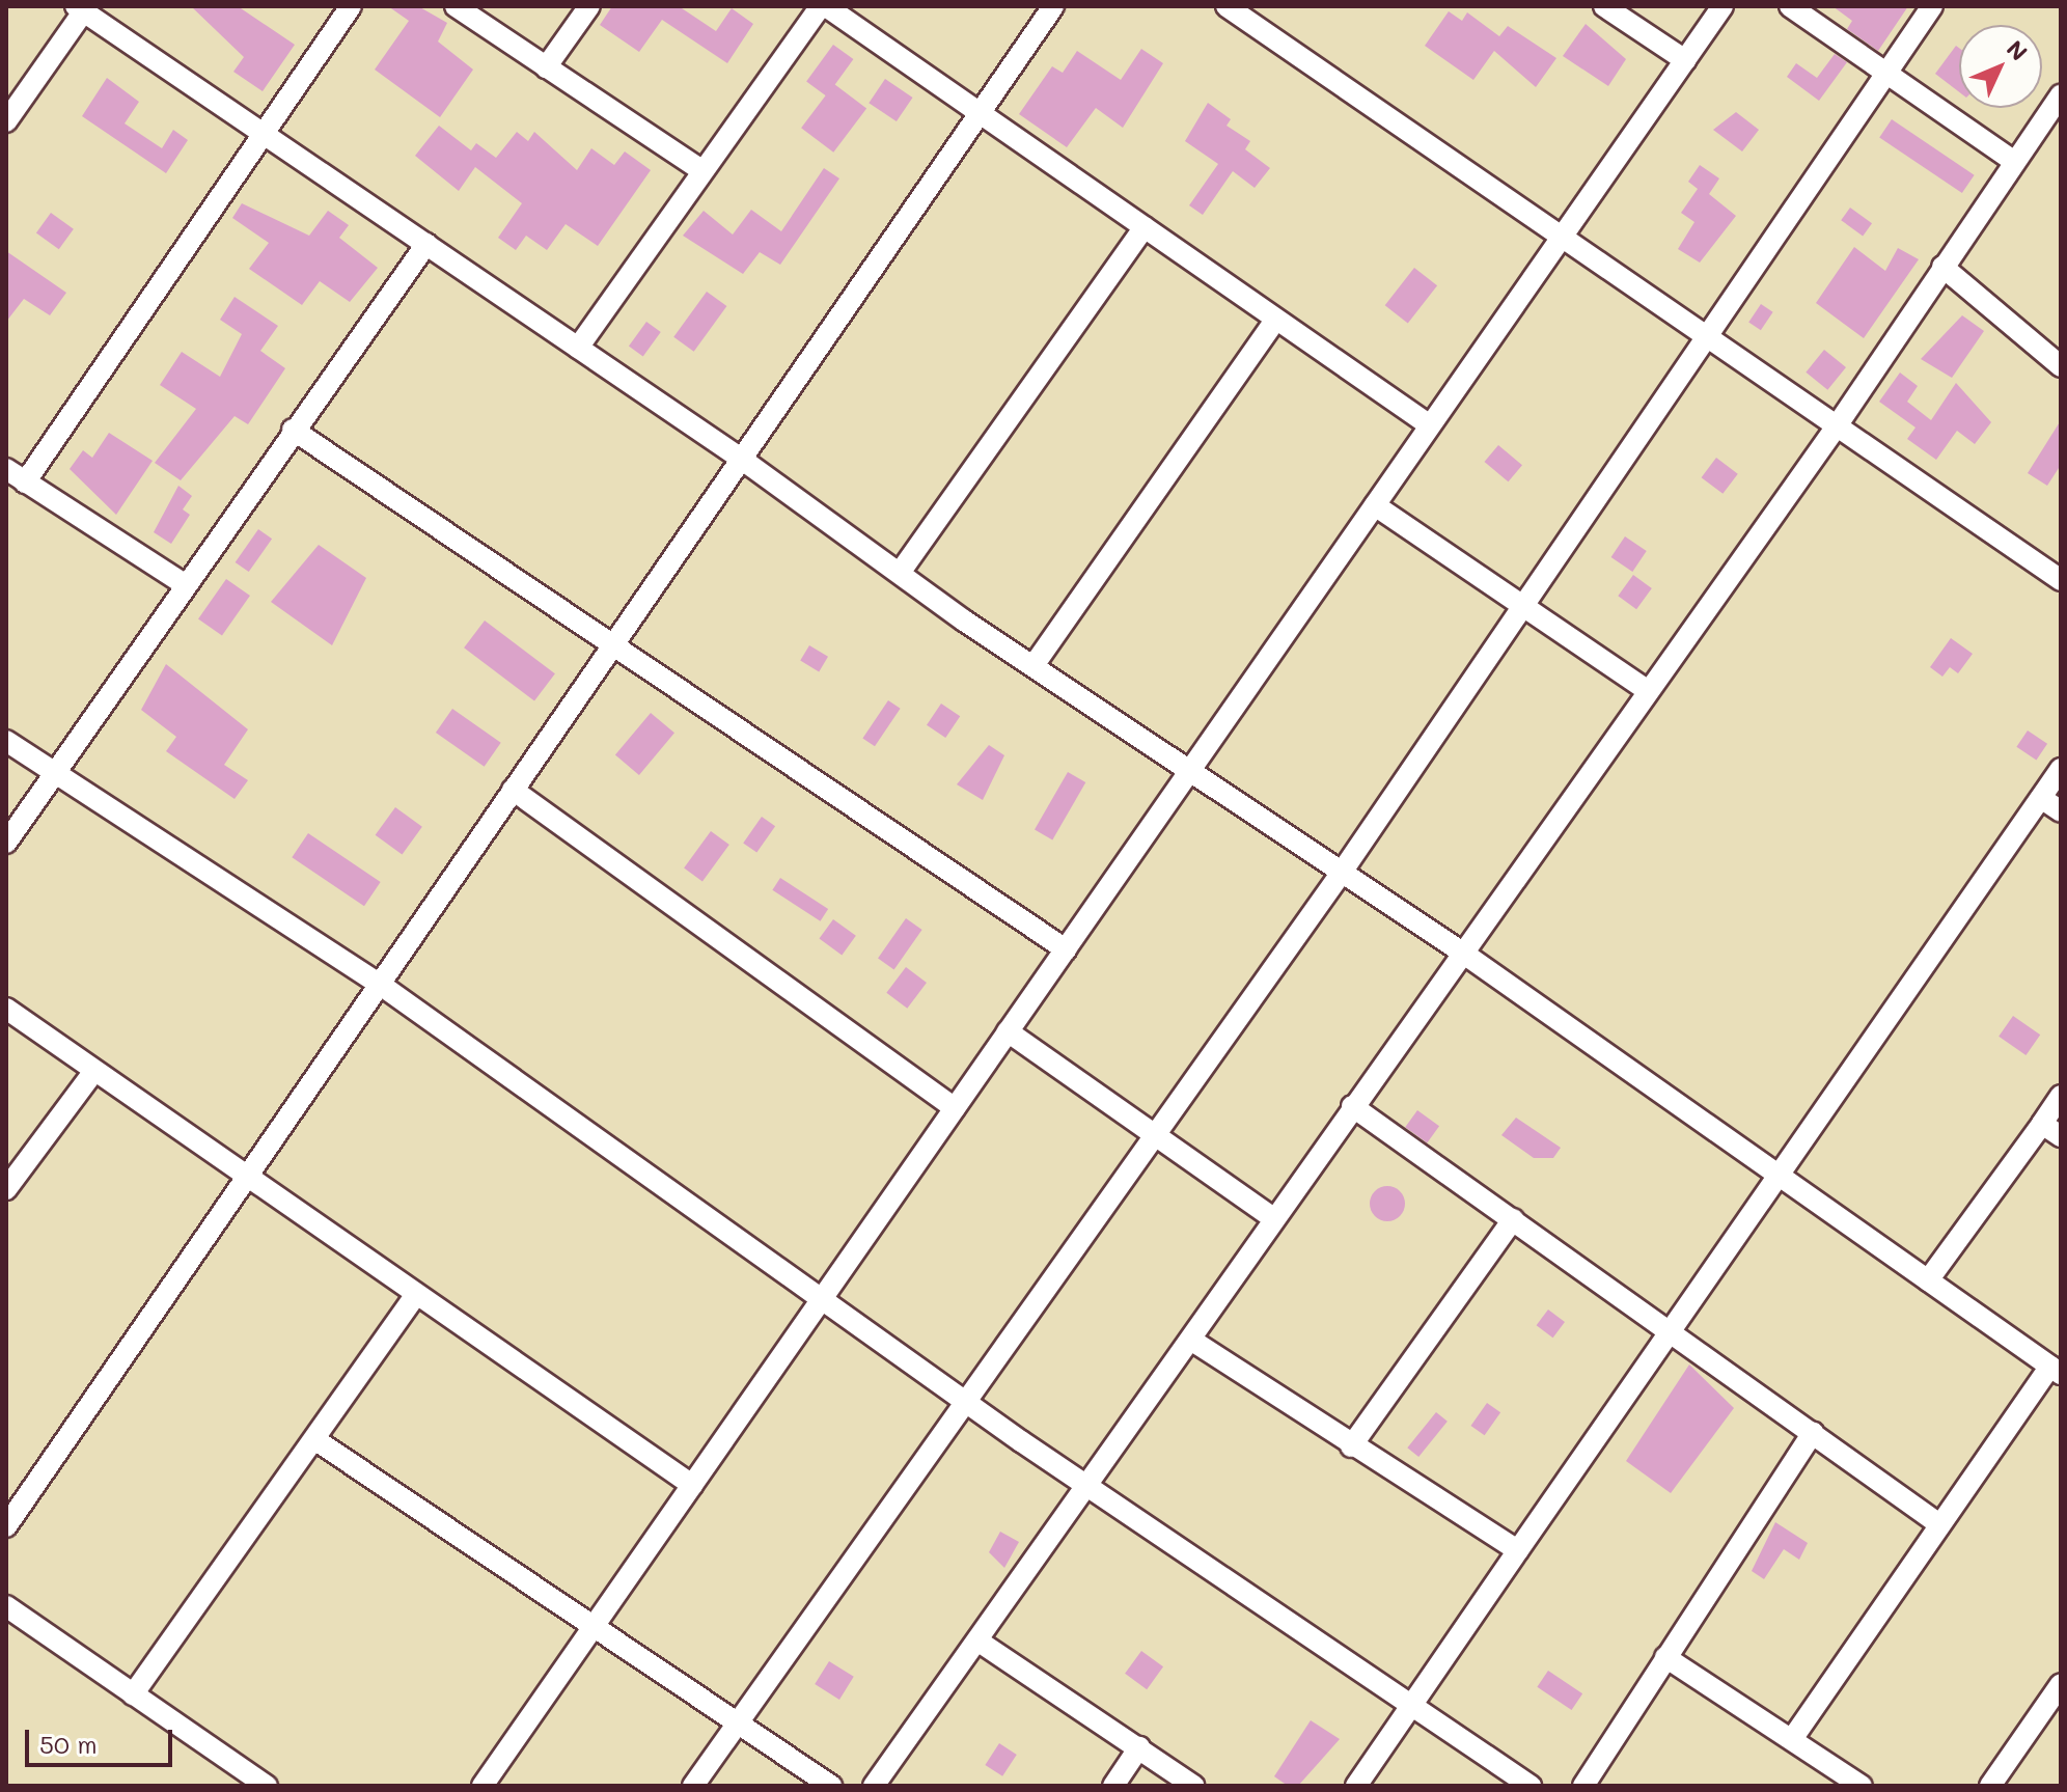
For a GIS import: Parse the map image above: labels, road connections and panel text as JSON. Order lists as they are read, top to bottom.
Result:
{
  "scale_bar": "50 m",
  "north": "top right"
}
